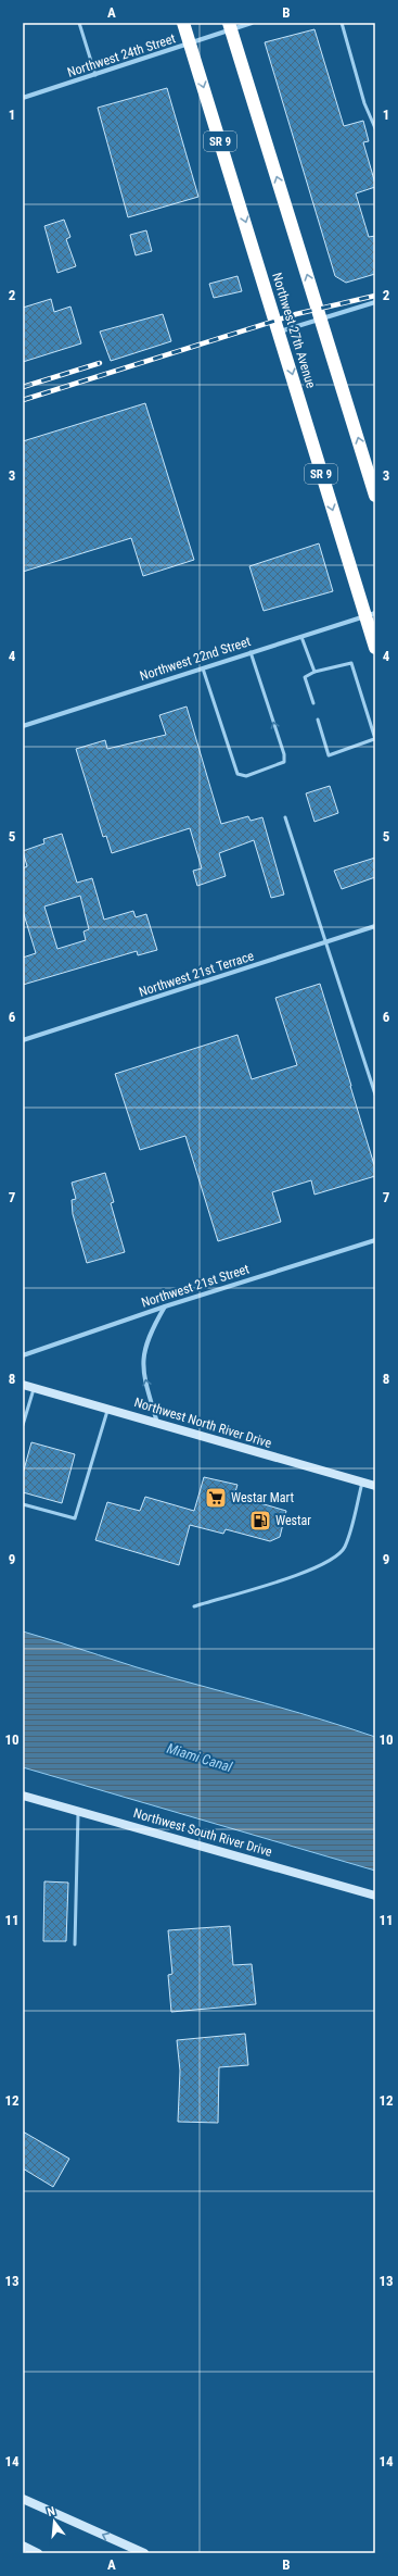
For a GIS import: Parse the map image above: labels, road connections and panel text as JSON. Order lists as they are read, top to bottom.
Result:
{
  "streets": {
    "highway": ["SR 9", "Northwest 27th Avenue"],
    "street": [
      "Northwest 24th Street",
      "Northwest 22nd Street",
      "Northwest 21st Terrace",
      "Northwest 21st Street",
      "Northwest North River Drive",
      "Northwest South River Drive"
    ]
  },
  "crossings": [
    ["Northwest 24th Street", "Northwest 27th Avenue"],
    ["Northwest 27th Avenue", "Northwest 22nd Street"]
  ],
  "water": ["Miami Canal"],
  "places": {
    "supermarket": ["Westar Mart"],
    "fuel station": ["Westar"]
  },
  "north": "top",
  "grid": {
    "columns": ["A", "B"],
    "rows": [
      "1",
      "2",
      "3",
      "4",
      "5",
      "6",
      "7",
      "8",
      "9",
      "10",
      "11",
      "12",
      "13",
      "14"
    ]
  }
}
